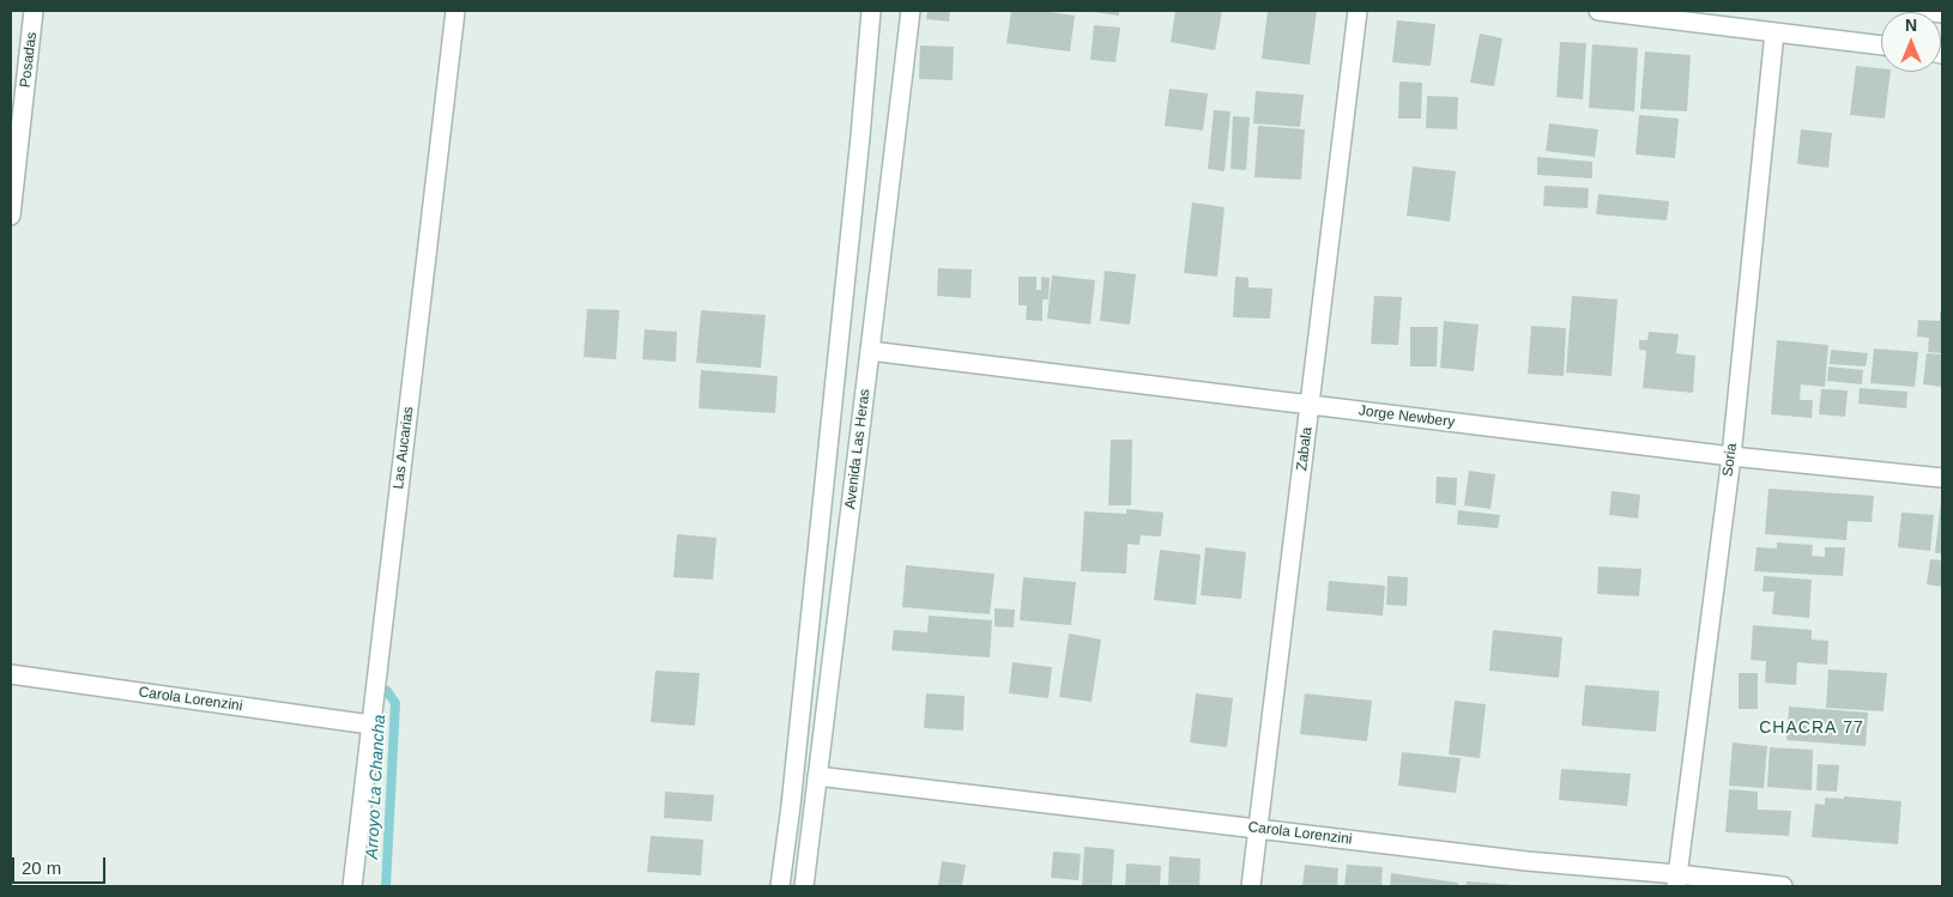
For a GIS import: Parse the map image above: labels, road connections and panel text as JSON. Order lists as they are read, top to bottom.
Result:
{
  "streets": {
    "street": [
      "Posadas",
      "Jorge Newbery",
      "Las Aucarias",
      "Avenida Las Heras",
      "Zabala",
      "Soria",
      "Carola Lorenzini"
    ]
  },
  "crossings": [
    ["Jorge Newbery", "Avenida Las Heras"],
    ["Jorge Newbery", "Zabala"],
    ["Jorge Newbery", "Soria"],
    ["Las Aucarias", "Carola Lorenzini"],
    ["Avenida Las Heras", "Carola Lorenzini"],
    ["Zabala", "Carola Lorenzini"],
    ["Soria", "Carola Lorenzini"]
  ],
  "districts": ["CHACRA 77"],
  "water": ["Arroyo La Chancha"],
  "scale_bar": "20 m",
  "north": "top"
}
